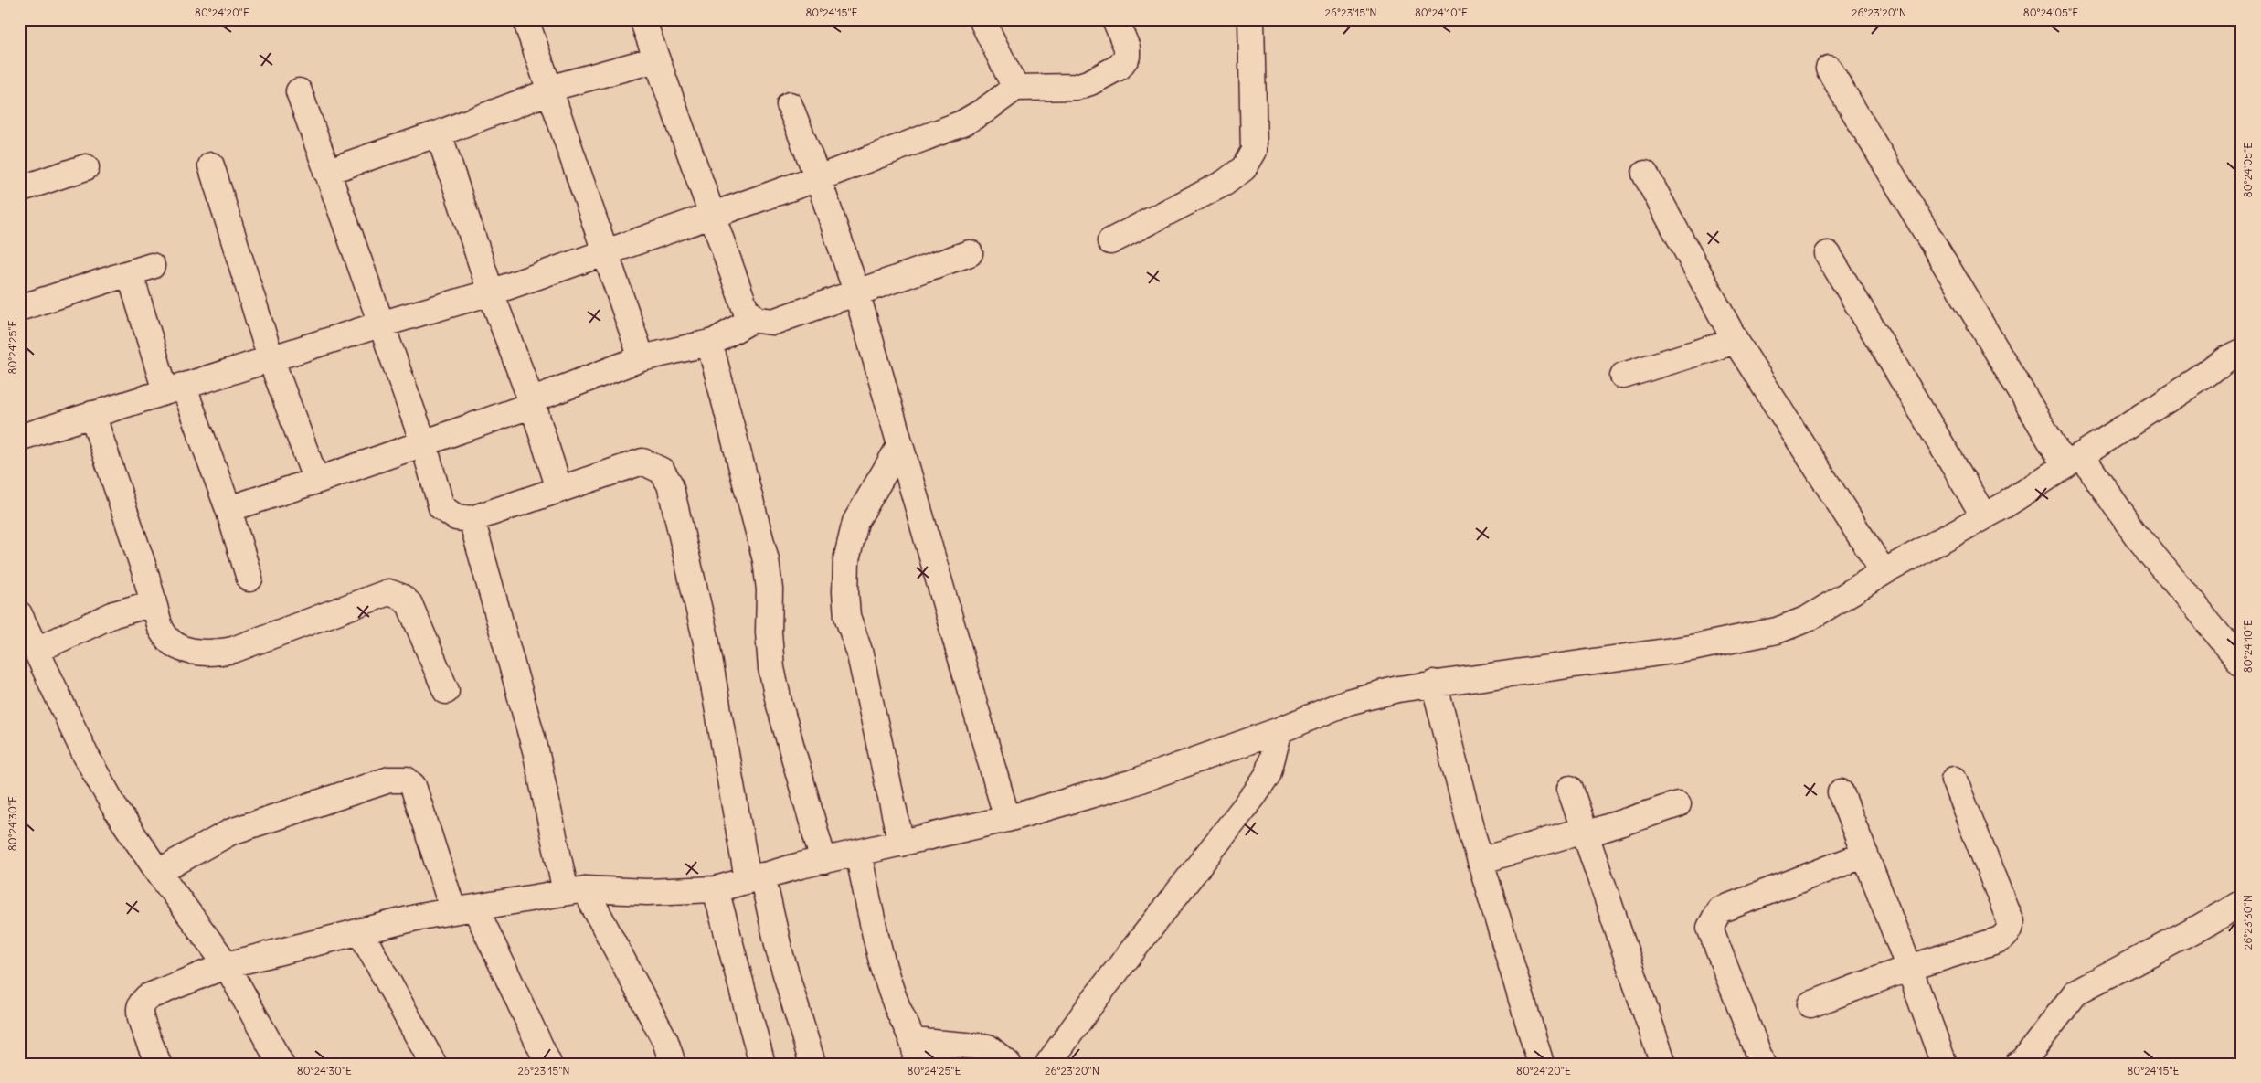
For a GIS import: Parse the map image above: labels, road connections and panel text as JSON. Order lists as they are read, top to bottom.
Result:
{
  "coordinates": [
    "80°24'20\"E",
    "80°24'15\"E",
    "26°23'15\"N",
    "80°24'10\"E",
    "26°23'20\"N",
    "80°24'05\"E",
    "80°24'25\"E",
    "80°24'30\"E",
    "26°23'30\"N"
  ]
}
